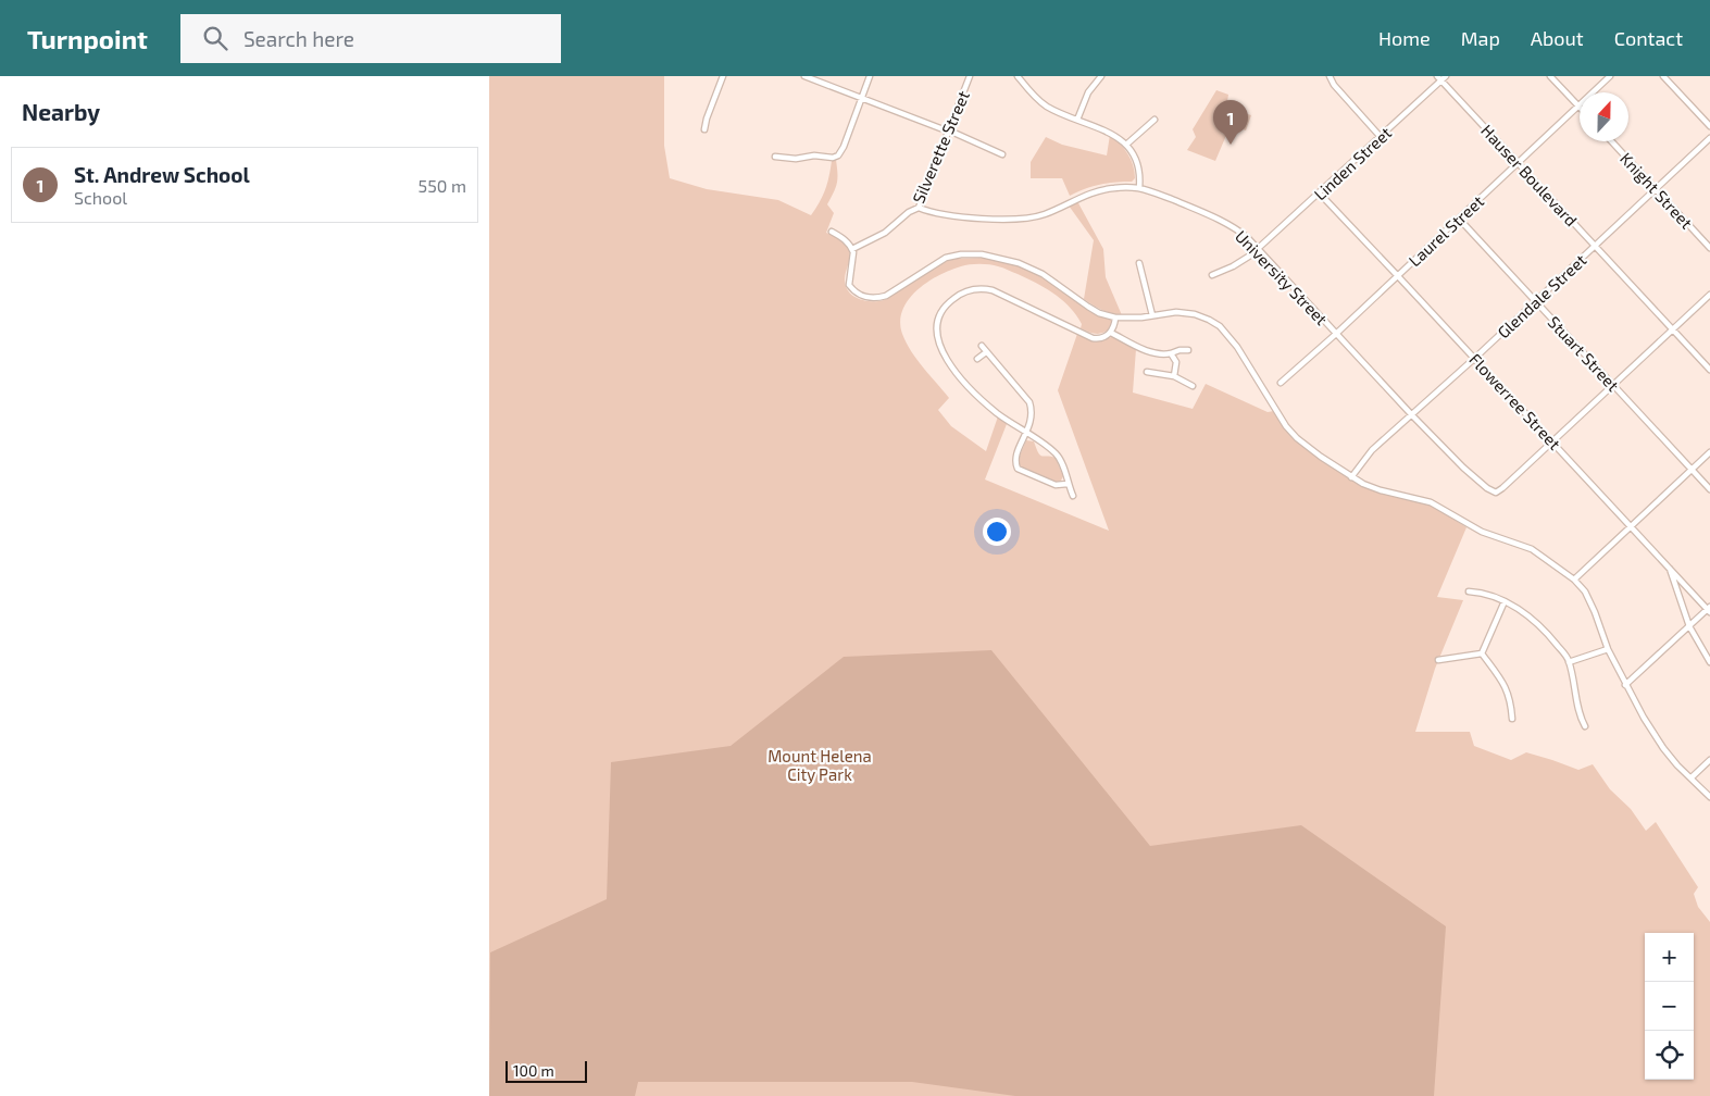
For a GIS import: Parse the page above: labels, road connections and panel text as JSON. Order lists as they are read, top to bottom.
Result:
{
  "streets": {
    "street": [
      "Silverette Street",
      "Linden Street",
      "Hauser Boulevard",
      "Knight Street",
      "Laurel Street",
      "University Street",
      "Glendale Street",
      "Stuart Street",
      "Flowerree Street"
    ]
  },
  "crossings": [
    ["Silverette Street", "University Street"],
    ["Linden Street", "Hauser Boulevard"],
    ["Linden Street", "University Street"],
    ["Linden Street", "Flowerree Street"],
    ["Hauser Boulevard", "Laurel Street"],
    ["Hauser Boulevard", "Glendale Street"],
    ["Knight Street", "Glendale Street"],
    ["Laurel Street", "University Street"],
    ["Laurel Street", "Stuart Street"],
    ["Laurel Street", "Flowerree Street"],
    ["University Street", "Glendale Street"],
    ["University Street", "Flowerree Street"],
    ["Glendale Street", "Stuart Street"],
    ["Glendale Street", "Flowerree Street"]
  ],
  "parks": ["Mount Helena City Park"],
  "scale_bar": "100 m",
  "north": "top",
  "page": {
    "header": "Turnpoint",
    "search": "Search here",
    "nav": [
      "Home",
      "Map",
      "About",
      "Contact"
    ],
    "heading": "Nearby",
    "pins": "1",
    "list": [
      {
        "mark": "1",
        "name": "St. Andrew School",
        "note": "School",
        "value": "550 m"
      }
    ],
    "map_buttons": ["+", "−"],
    "scale": "100 m"
  }
}
